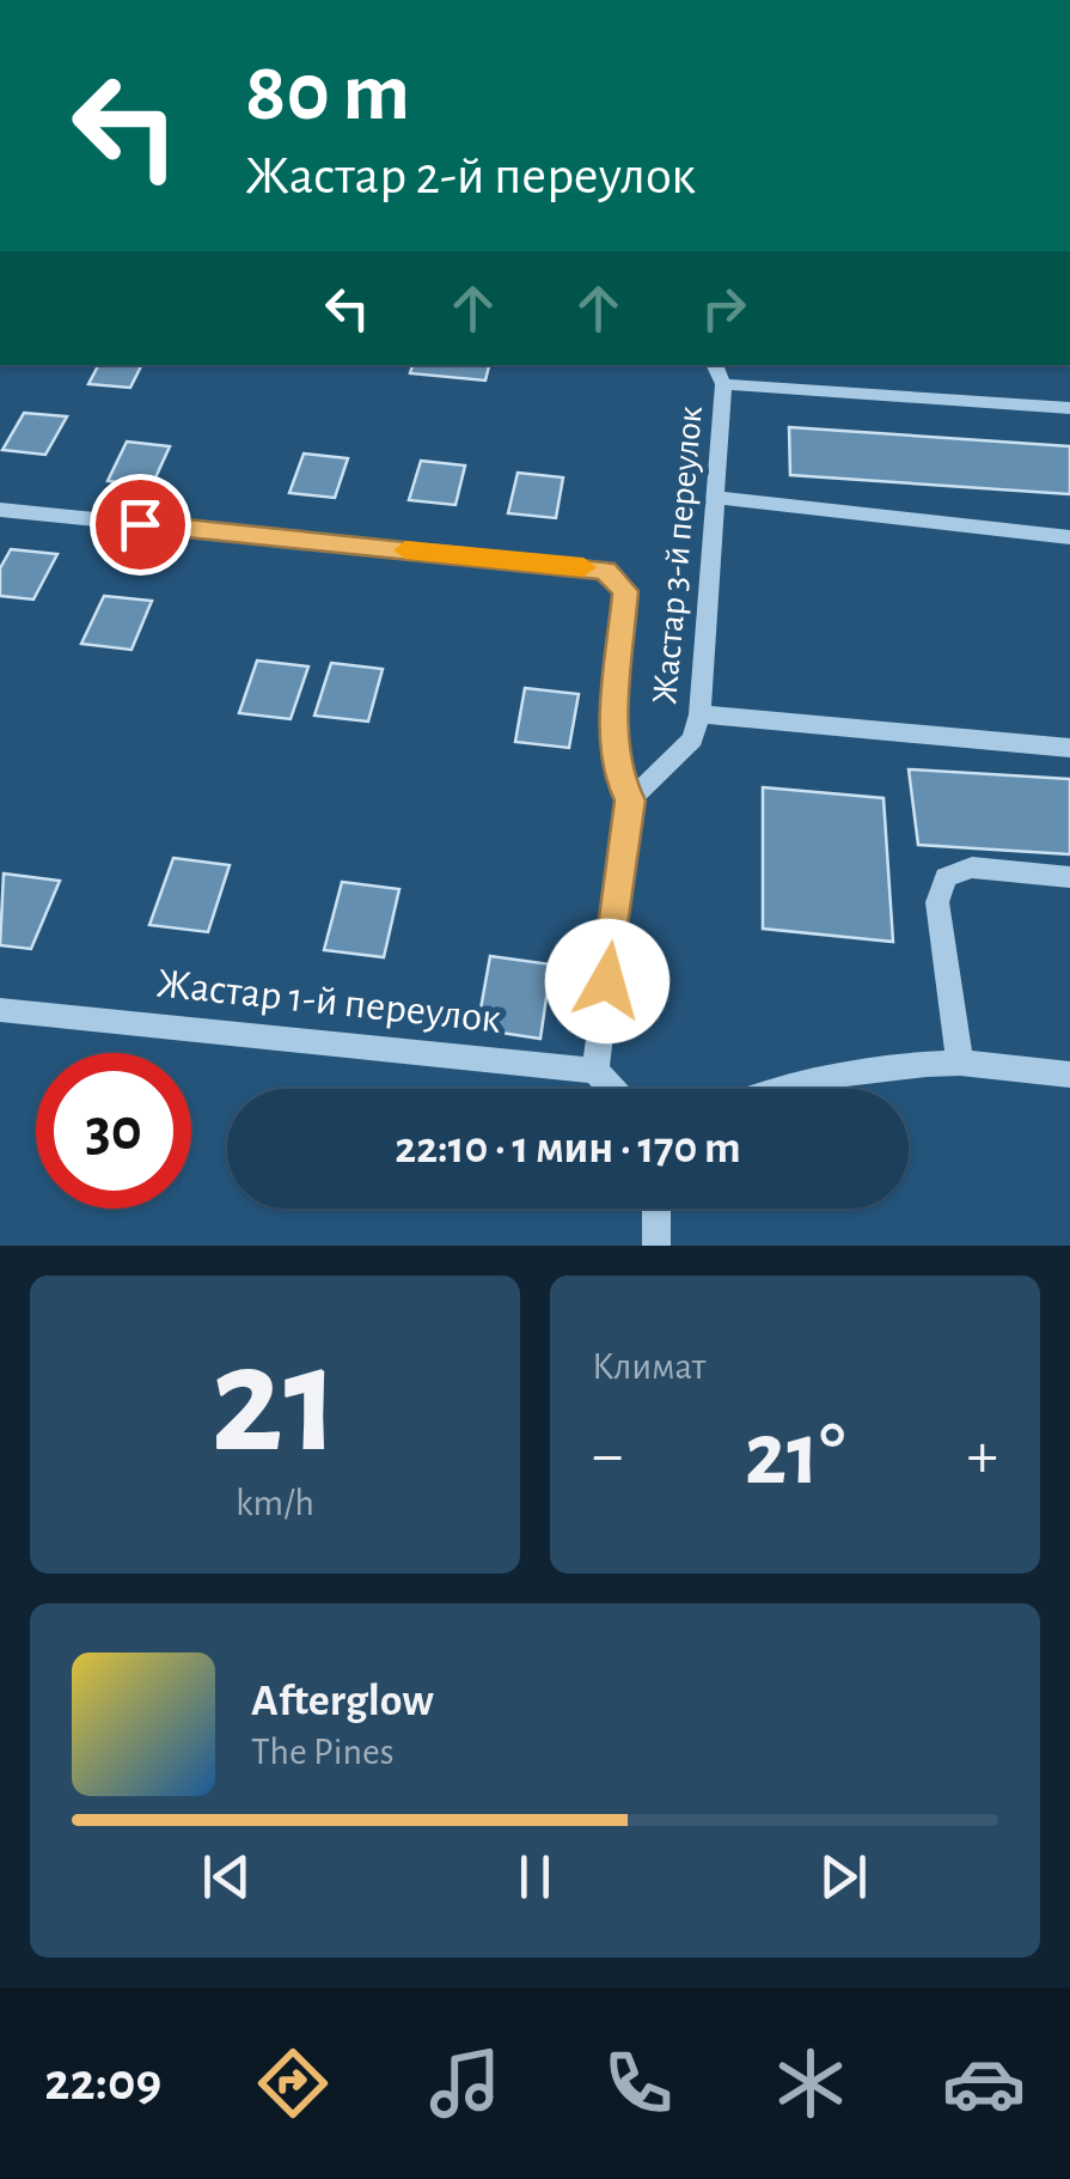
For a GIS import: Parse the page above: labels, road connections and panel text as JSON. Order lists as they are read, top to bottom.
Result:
{
  "streets": {
    "street": ["Жастар 3-й переулок", "Жастар 1-й переулок"]
  },
  "page": {
    "turn": ["80 m", "Жастар 2-й переулок"],
    "limit": "30",
    "trip": "22:10 · 1 мин · 170 m",
    "tile": [
      ["21", "km/h"],
      "Климат"
    ],
    "heat": ["−", "21°", "+"],
    "song": ["Afterglow", "The Pines"],
    "tabs": "22:09"
  }
}
